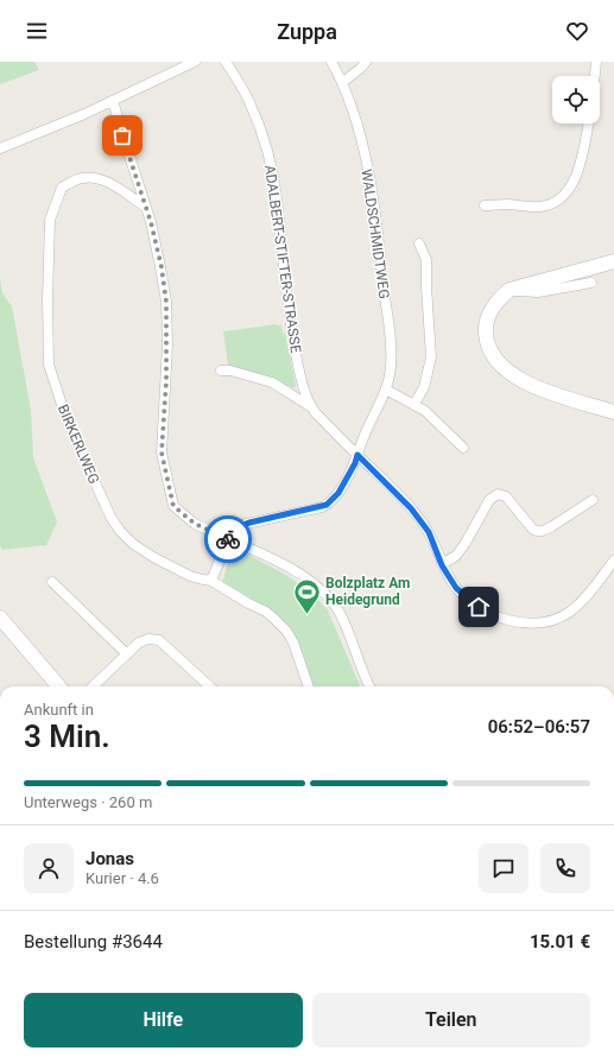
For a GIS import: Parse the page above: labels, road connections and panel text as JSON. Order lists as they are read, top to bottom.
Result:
{
  "streets": {
    "street": ["WALDSCHMIDTWEG", "ADALBERT-STIFTER-STRASSE", "BIRKERLWEG"]
  },
  "crossings": [
    ["WALDSCHMIDTWEG", "ADALBERT-STIFTER-STRASSE"]
  ],
  "places": {
    "sports": ["Bolzplatz Am Heidegrund"]
  },
  "page": {
    "header": "Zuppa",
    "heading": ["3 Min.", "Ankunft in", "06:52–06:57"],
    "panel": [
      "Jonas",
      "Kurier · 4.6",
      "Bestellung #3644",
      "15.01 €"
    ],
    "bar": "Unterwegs · 260 m",
    "buttons": ["Hilfe", "Teilen"]
  }
}
